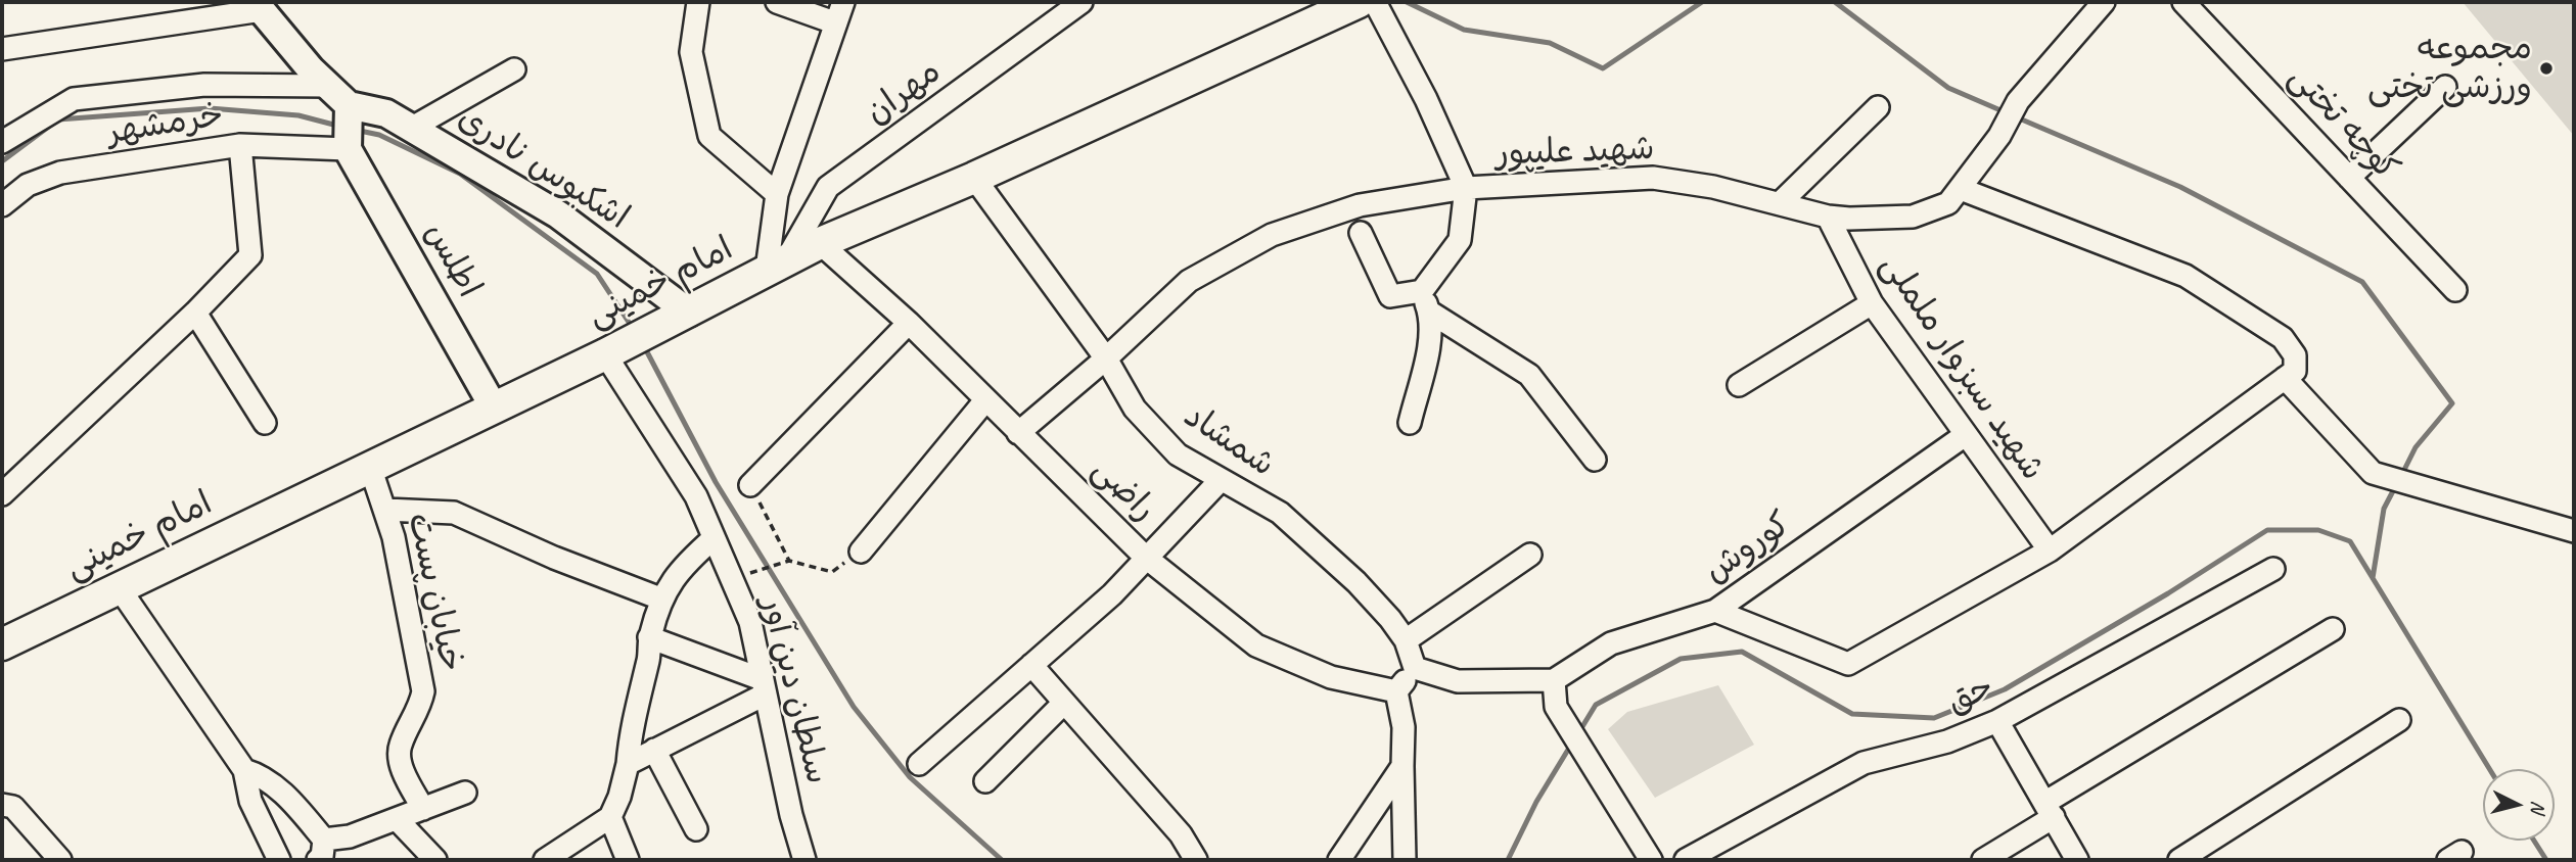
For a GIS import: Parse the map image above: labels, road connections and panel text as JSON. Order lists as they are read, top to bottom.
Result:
{
  "streets": {
    "main road": ["امام خمینی"],
    "street": [
      "مهران",
      "کوچه تختی",
      "خرمشهر",
      "شهید علیپور",
      "اشکبوس نادری",
      "اطلس",
      "شهید سبزوار ململی",
      "شمشاد",
      "راضی",
      "کوروش",
      "خیابان پست",
      "سلطان دین آور",
      "حق"
    ]
  },
  "crossings": [
    ["مهران", "امام خمینی"],
    ["خرمشهر", "اطلس"],
    ["شهید علیپور", "شهید سبزوار ململی"],
    ["شهید علیپور", "شمشاد"],
    ["شهید علیپور", "راضی"],
    ["اشکبوس نادری", "امام خمینی"],
    ["اطلس", "امام خمینی"],
    ["امام خمینی", "شمشاد"],
    ["امام خمینی", "راضی"],
    ["امام خمینی", "خیابان پست"],
    ["امام خمینی", "سلطان دین آور"],
    ["شهید سبزوار ململی", "کوروش"]
  ],
  "places": ["مجموعه ورزشی تختی"],
  "north": "right"
}
